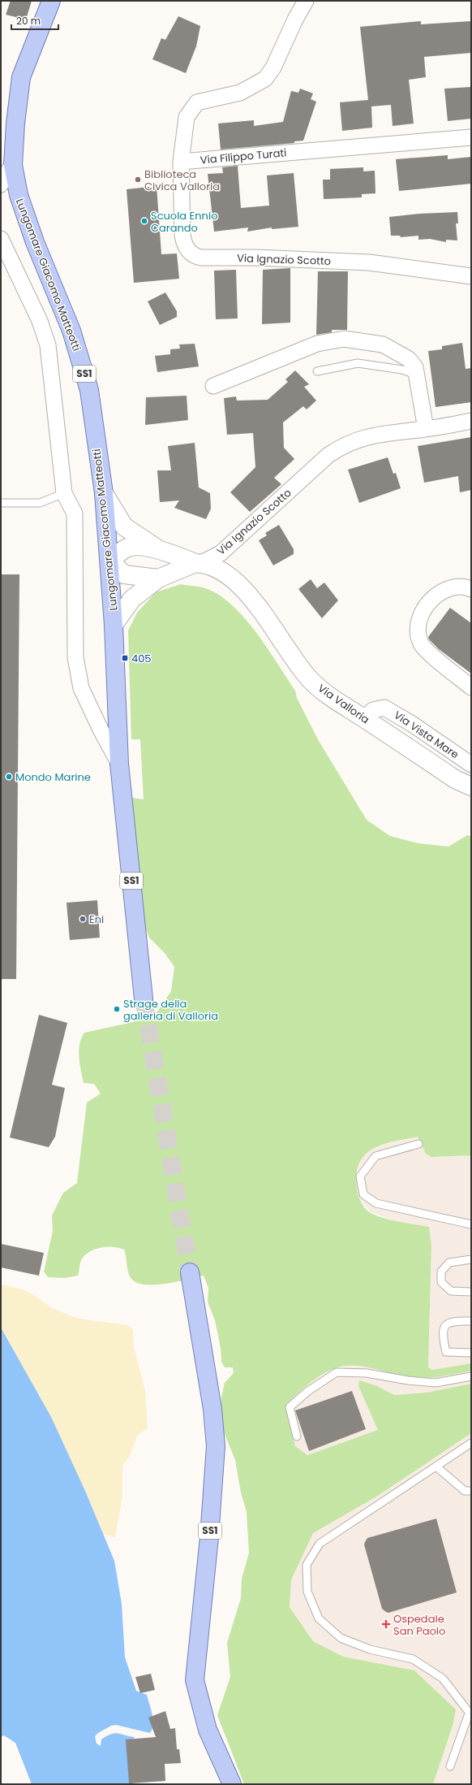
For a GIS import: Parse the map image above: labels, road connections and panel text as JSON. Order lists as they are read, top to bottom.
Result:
{
  "streets": {
    "main road": ["Lungomare Giacomo Matteotti", "SS1"],
    "street": [
      "Via Filippo Turati",
      "Via Ignazio Scotto",
      "Via Valloria",
      "Via Vista Mare"
    ]
  },
  "crossings": [
    ["Via Filippo Turati", "Via Ignazio Scotto"],
    ["Via Ignazio Scotto", "Via Valloria"],
    ["Via Valloria", "Via Vista Mare"]
  ],
  "places": {
    "other": [
      "Biblioteca Civica Valloria",
      "Scuola Ennio Carando",
      "Mondo Marine",
      "Eni",
      "Strage della galleria di Valloria"
    ],
    "transit": ["405"],
    "health": ["Ospedale San Paolo"]
  },
  "scale_bar": "20 m"
}
